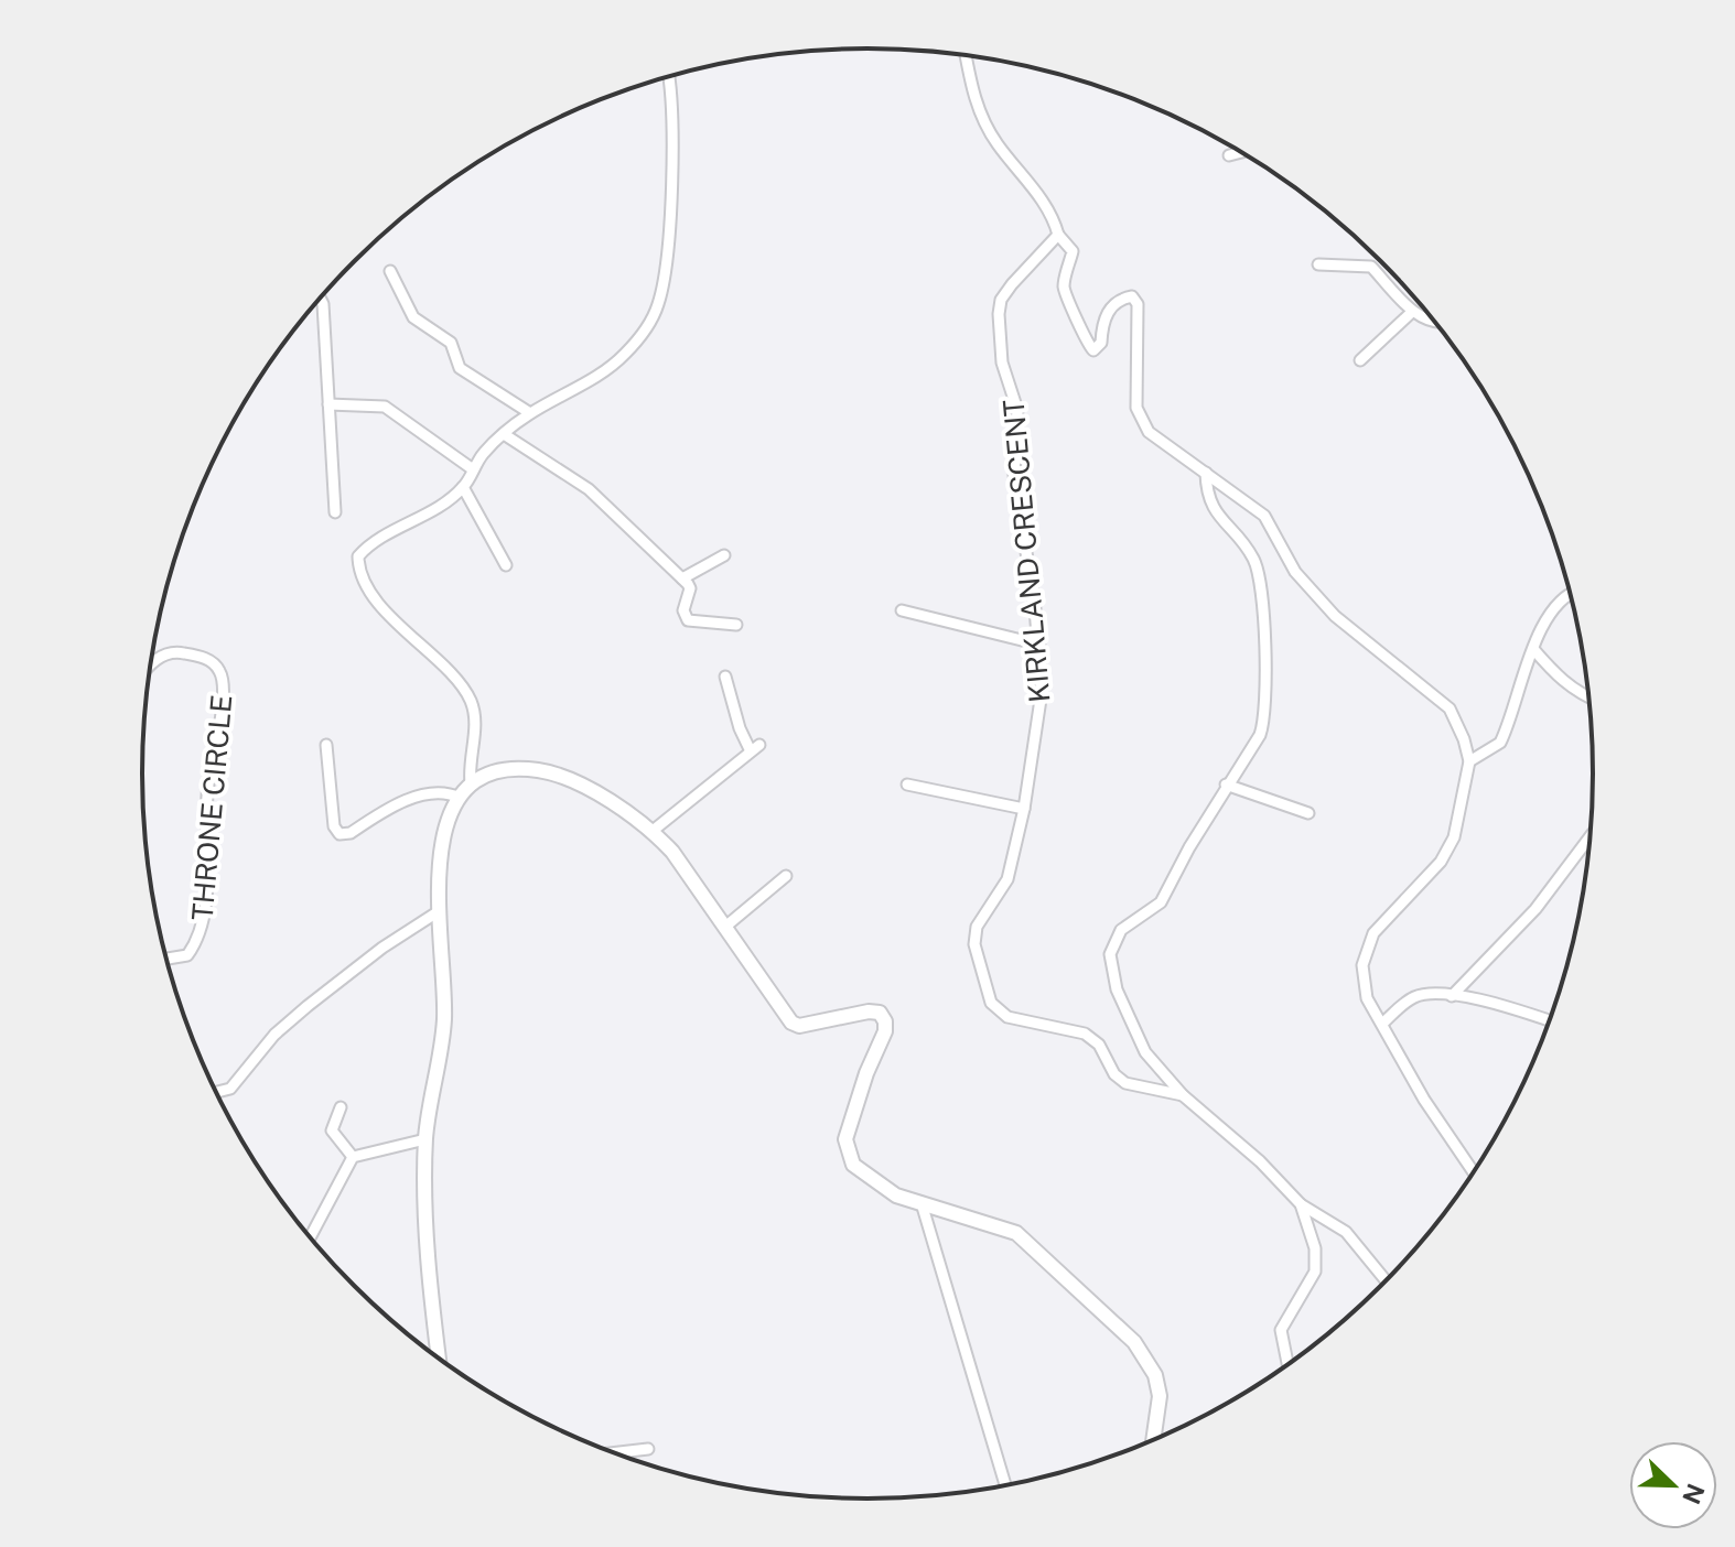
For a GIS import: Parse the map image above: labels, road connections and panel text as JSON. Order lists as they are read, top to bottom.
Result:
{
  "streets": {
    "street": ["KIRKLAND CRESCENT", "THRONE CIRCLE"]
  },
  "north": "bottom right"
}
